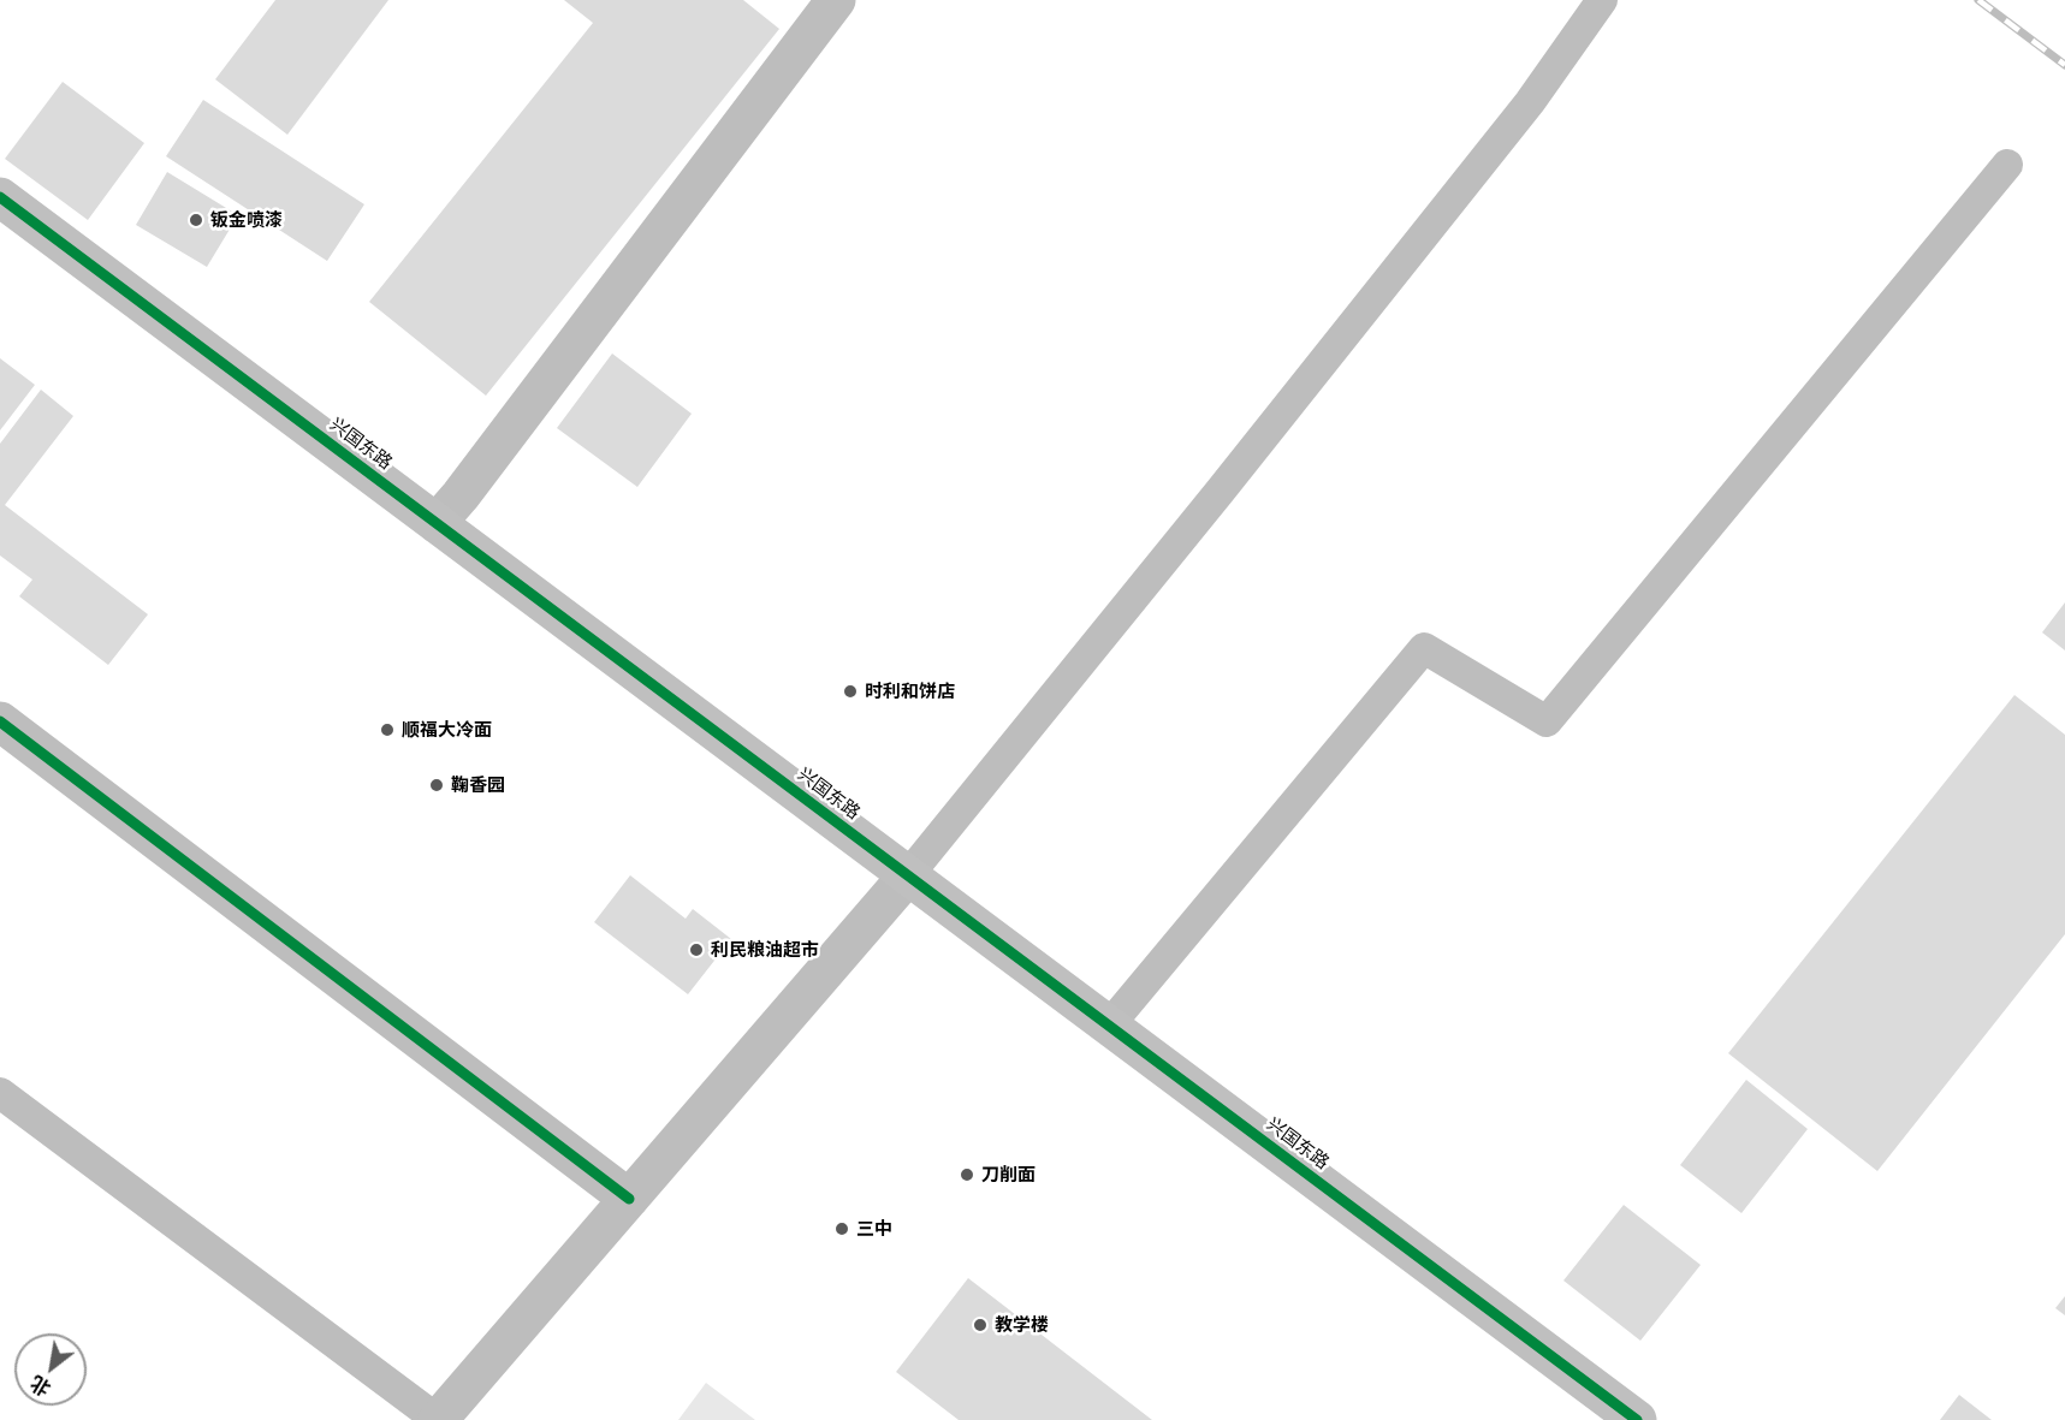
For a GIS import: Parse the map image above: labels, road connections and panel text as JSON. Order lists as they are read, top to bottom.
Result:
{
  "streets": {
    "street": ["兴国东路"]
  },
  "places": [
    "钣金喷漆",
    "时利和饼店",
    "顺福大冷面",
    "鞠香园",
    "利民粮油超市",
    "刀削面",
    "三中",
    "教学楼"
  ],
  "north": "bottom left"
}
